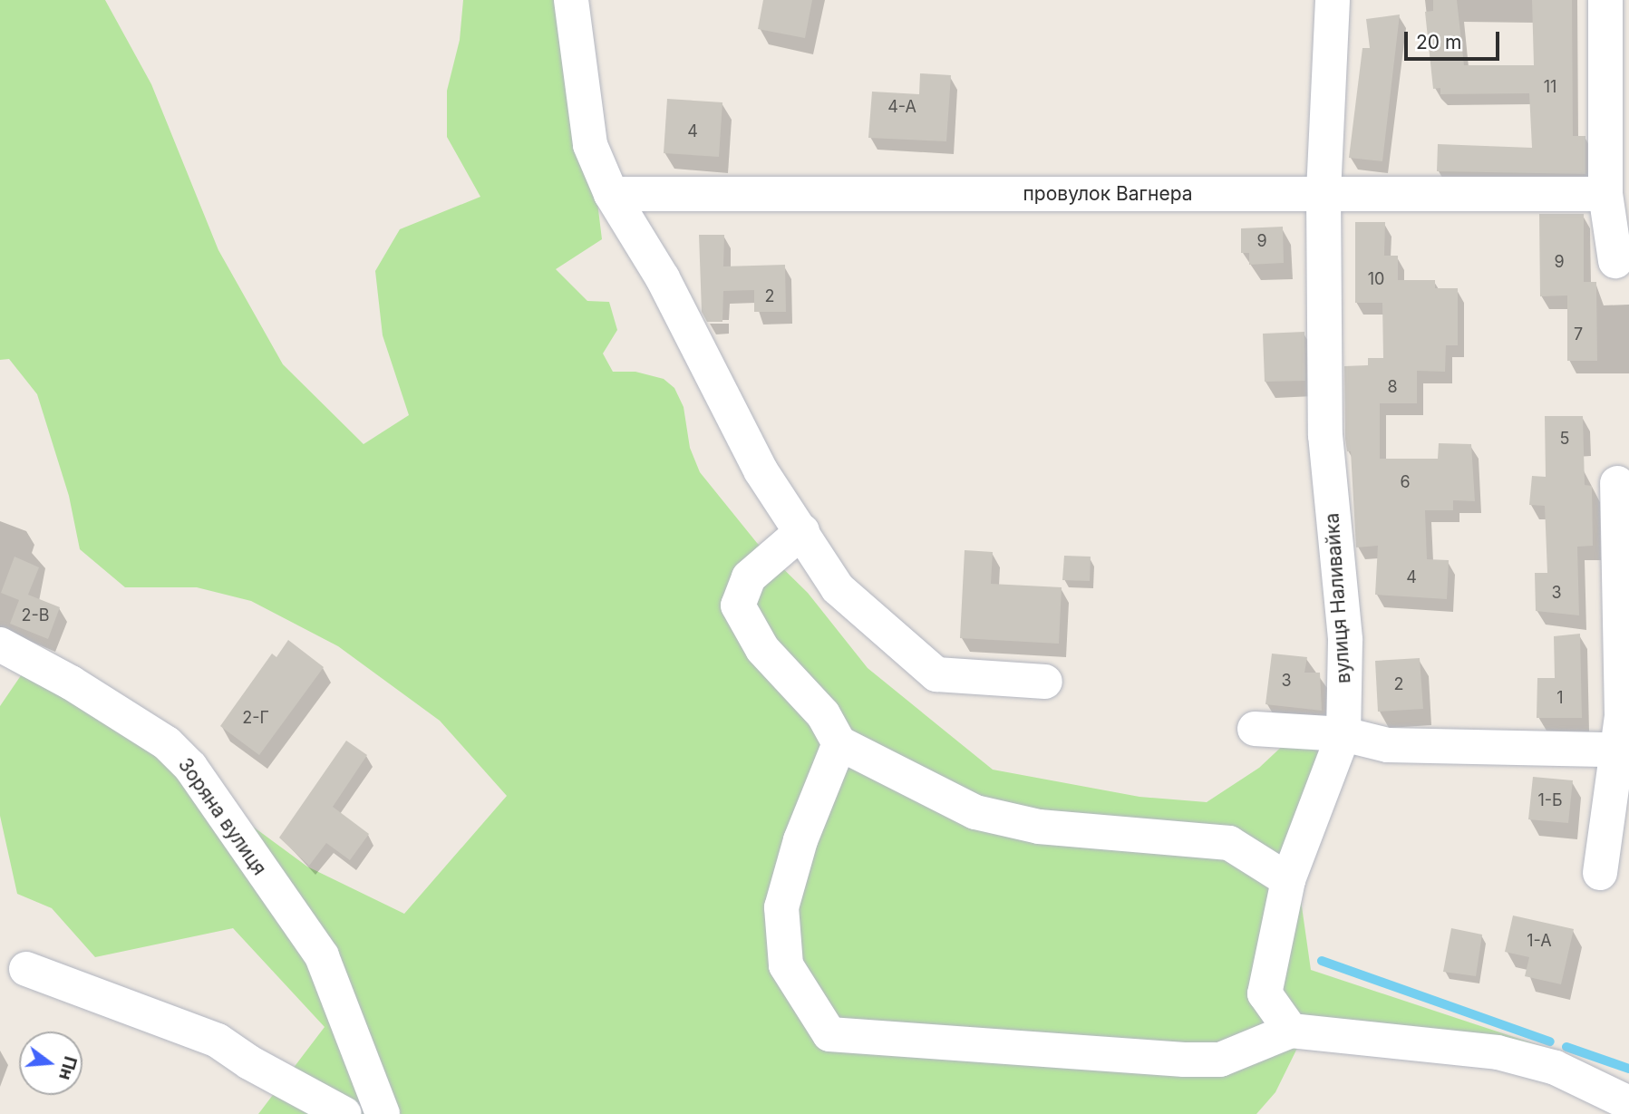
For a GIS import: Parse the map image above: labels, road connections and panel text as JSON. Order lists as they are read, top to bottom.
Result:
{
  "streets": {
    "street": ["провулок Вагнера", "вулиця Наливайка", "Зоряна вулиця"]
  },
  "crossings": [
    ["провулок Вагнера", "вулиця Наливайка"]
  ],
  "house_numbers": [
    "11",
    "4-А",
    "4",
    "9",
    "9",
    "10",
    "2",
    "7",
    "8",
    "5",
    "6",
    "4",
    "3",
    "2-В",
    "3",
    "2",
    "1",
    "2-Г",
    "1-Б",
    "1-А"
  ],
  "scale_bar": "20 m",
  "north": "right"
}
